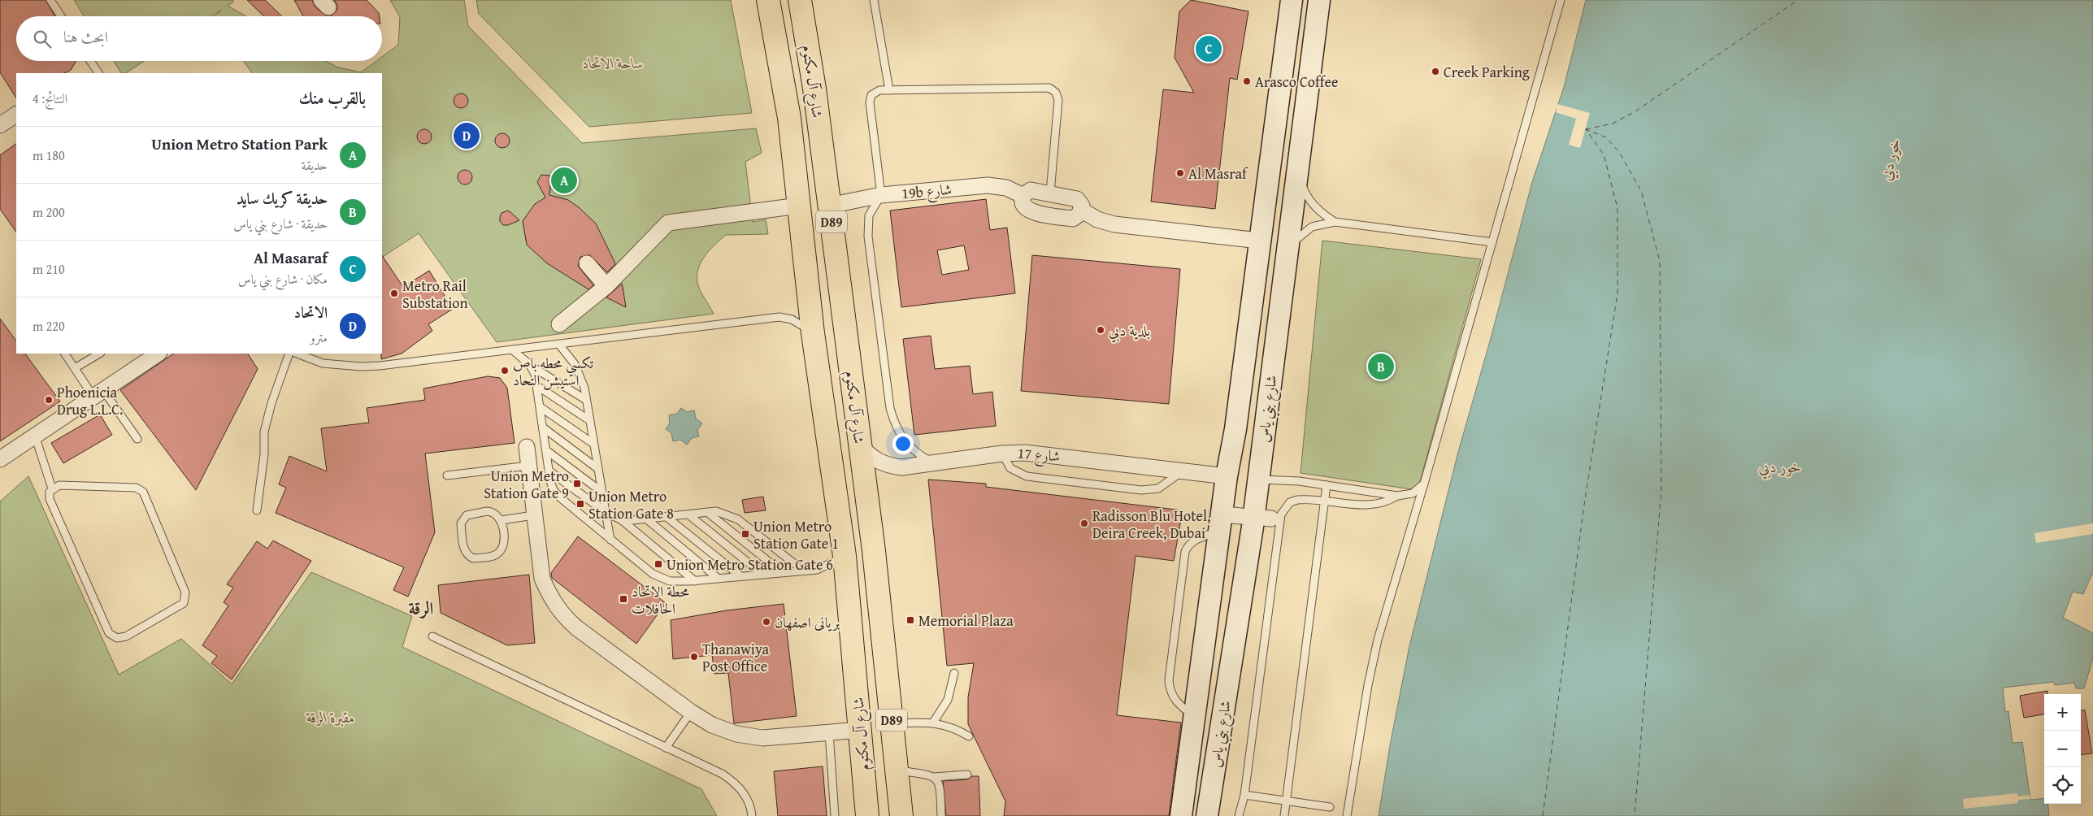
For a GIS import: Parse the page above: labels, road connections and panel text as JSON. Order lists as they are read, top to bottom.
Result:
{
  "streets": {
    "main road": ["شارع آل مكتوم", "D89", "شارع بني ياس"],
    "street": ["19b شارع", "شارع 17"]
  },
  "crossings": [
    ["شارع آل مكتوم", "19b شارع"],
    ["شارع آل مكتوم", "شارع 17"],
    ["شارع بني ياس", "شارع 17"]
  ],
  "districts": ["الرقة"],
  "water": ["خور دبي"],
  "parks": ["ساحة الاتحاد", "مقبرة الرقة"],
  "places": {
    "other": [
      "Creek Parking",
      "Arasco Coffee",
      "Al Masraf",
      "Metro Rail Substation",
      "بلدية دبي",
      "تكسي محطه باص استيشن التحاد",
      "Phoenicia Drug L.L.C.",
      "Radisson Blu Hotel, Deira Creek, Dubai",
      "بریانی اصفهان",
      "Thanawiya Post Office"
    ],
    "transit": [
      "Union Metro Station Gate 9",
      "Union Metro Station Gate 8",
      "Union Metro Station Gate 1",
      "Union Metro Station Gate 6",
      "محطة الاتحاد الحافلات",
      "Memorial Plaza"
    ]
  },
  "page": {
    "search": "ابحث هنا",
    "pins": [
      "C",
      "D",
      "A",
      "B"
    ],
    "heading": ["بالقرب منك", "النتائج: 4"],
    "list": [
      {
        "mark": "A",
        "name": "Union Metro Station Park",
        "note": "حديقة",
        "value": "180 m"
      },
      {
        "mark": "B",
        "name": "حديقة كريك سايد",
        "note": "حديقة · شارع بني ياس",
        "value": "200 m"
      },
      {
        "mark": "C",
        "name": "Al Masaraf",
        "note": "مكان · شارع بني ياس",
        "value": "210 m"
      },
      {
        "mark": "D",
        "name": "الاتحاد",
        "note": "مترو",
        "value": "220 m"
      }
    ],
    "map_buttons": ["+", "−"]
  }
}
